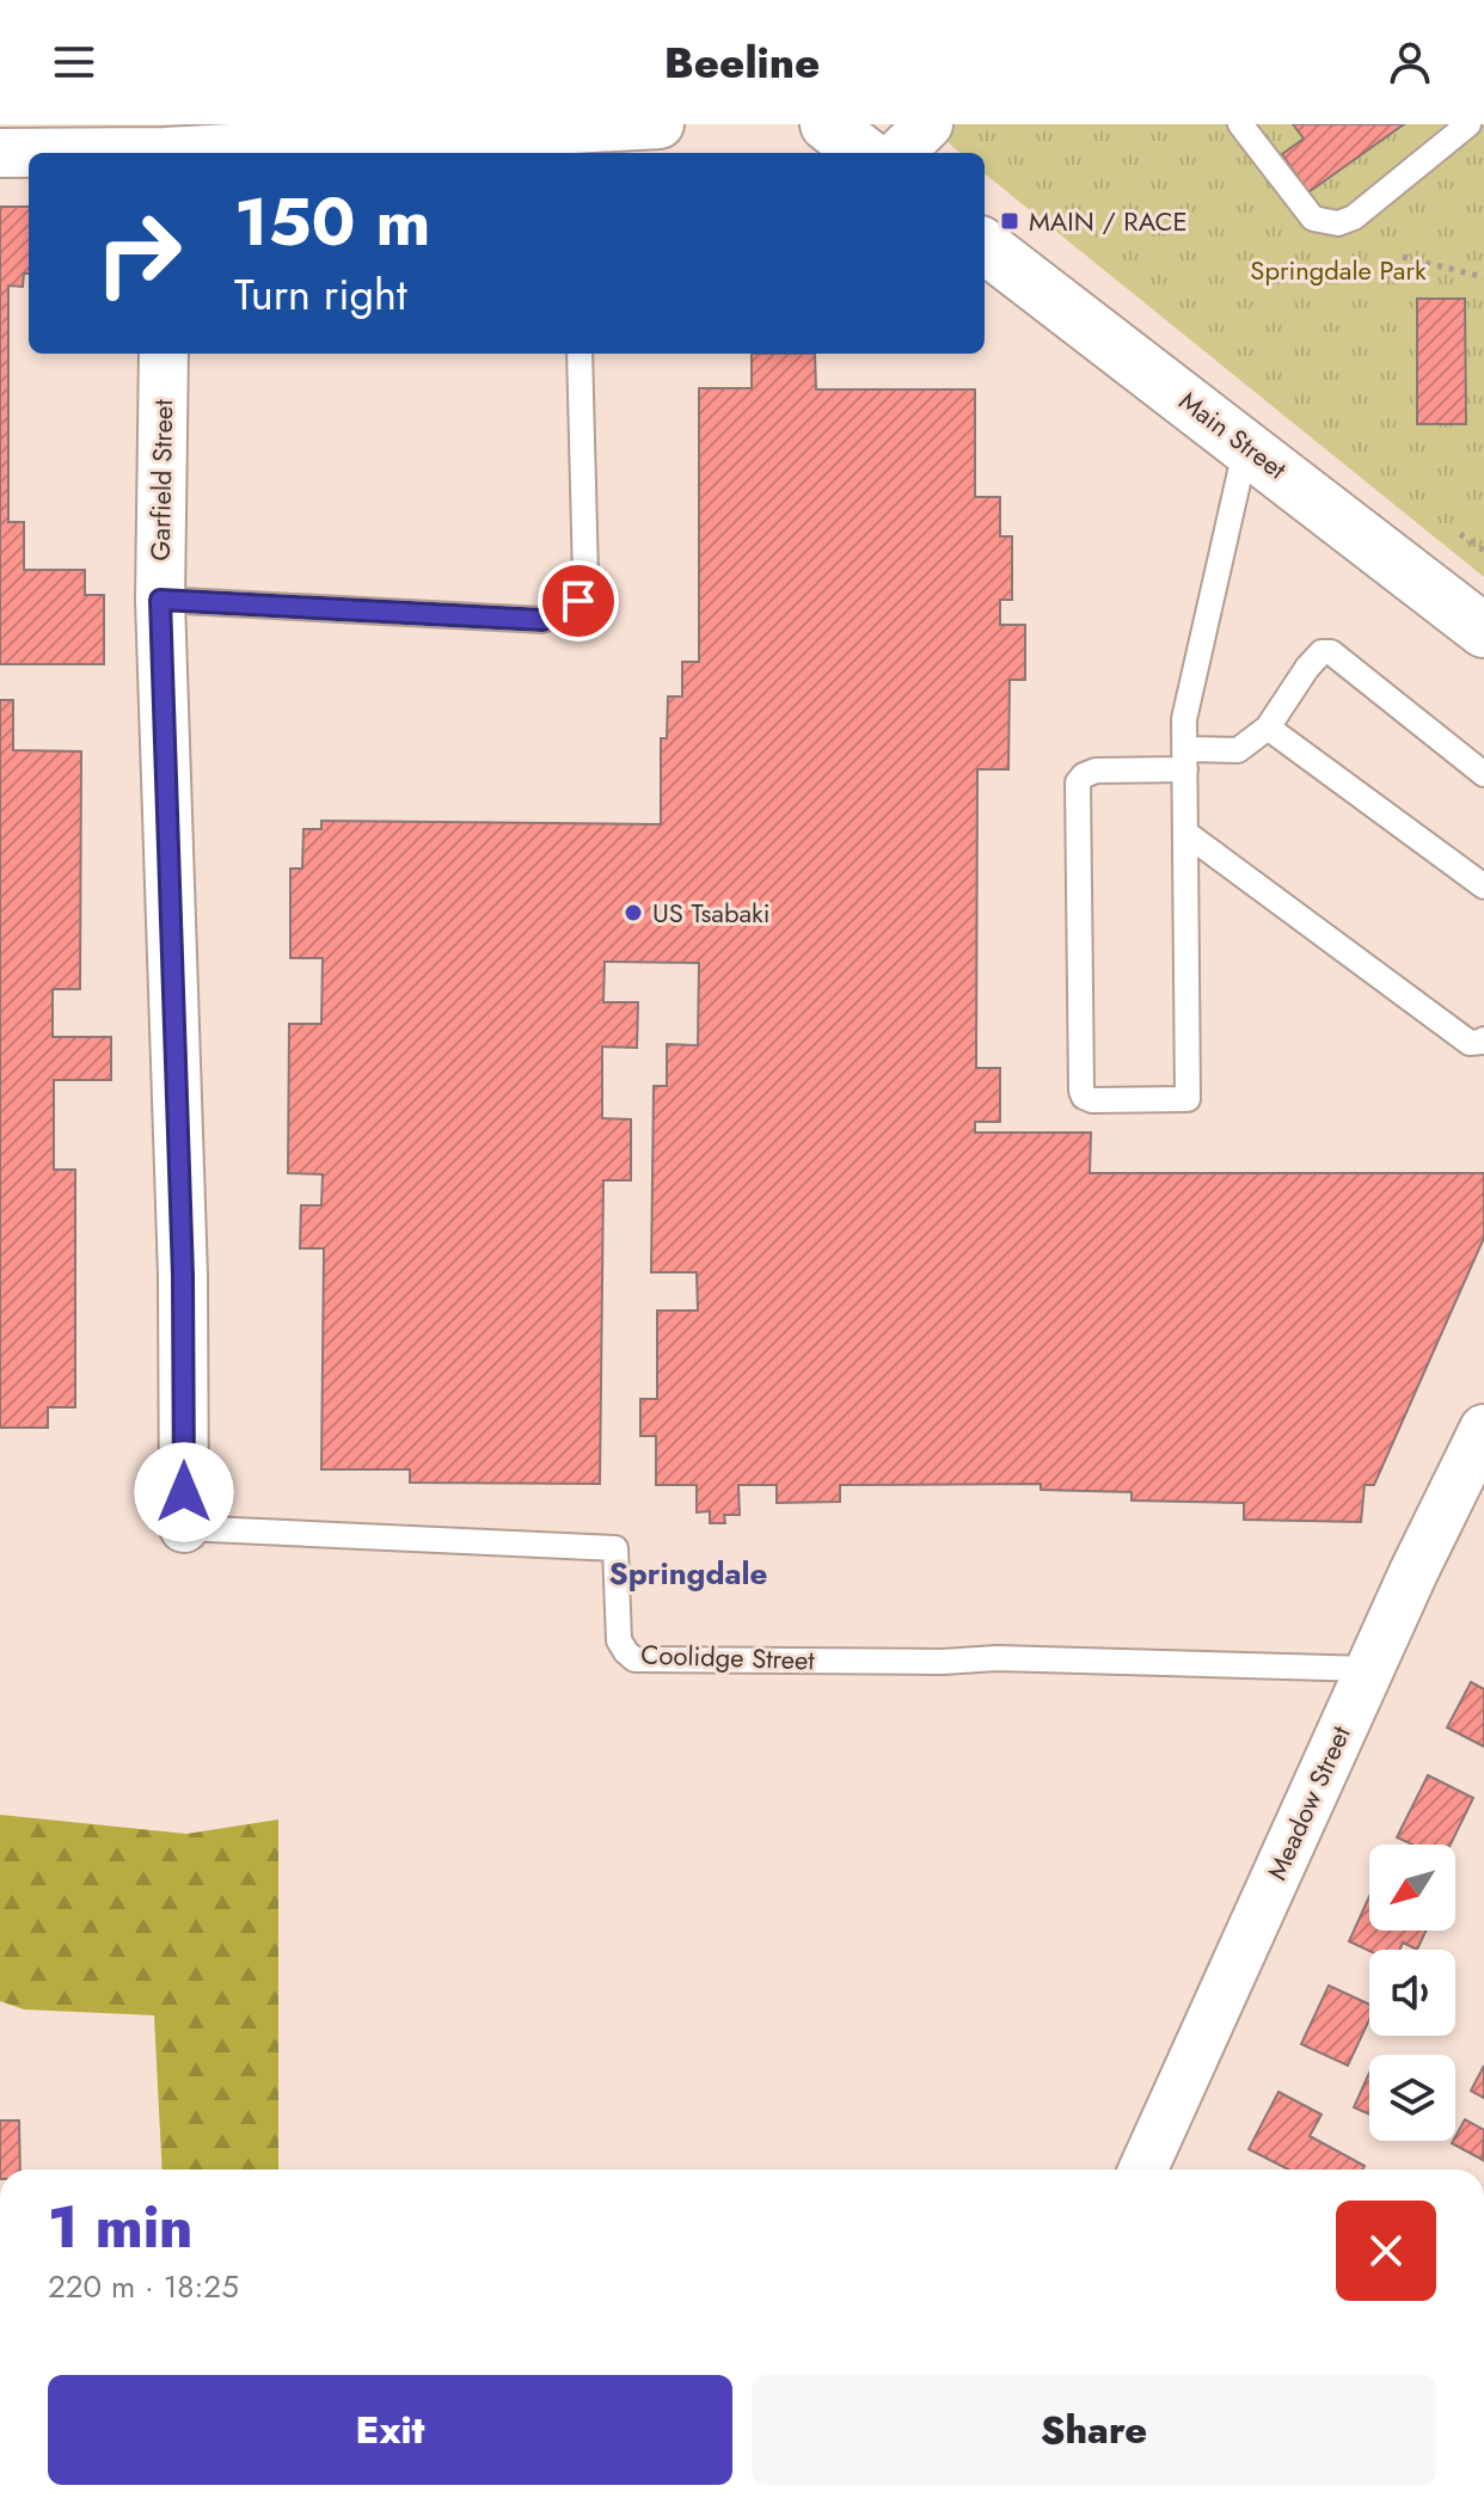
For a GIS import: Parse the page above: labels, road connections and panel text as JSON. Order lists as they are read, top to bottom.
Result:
{
  "streets": {
    "main road": ["Main Street"],
    "street": ["Garfield Street", "Meadow Street"],
    "lane": ["Coolidge Street"]
  },
  "crossings": [
    ["Garfield Street", "Coolidge Street"],
    ["Coolidge Street", "Meadow Street"]
  ],
  "districts": ["Springdale"],
  "parks": ["Springdale Park"],
  "places": {
    "transit": ["MAIN / RACE"],
    "other": ["US Tsabaki"]
  },
  "north": "bottom left",
  "page": {
    "header": "Beeline",
    "turn": ["150 m", "Turn right"],
    "heading": ["1 min", "220 m · 18:25"],
    "buttons": ["Exit", "Share"]
  }
}
